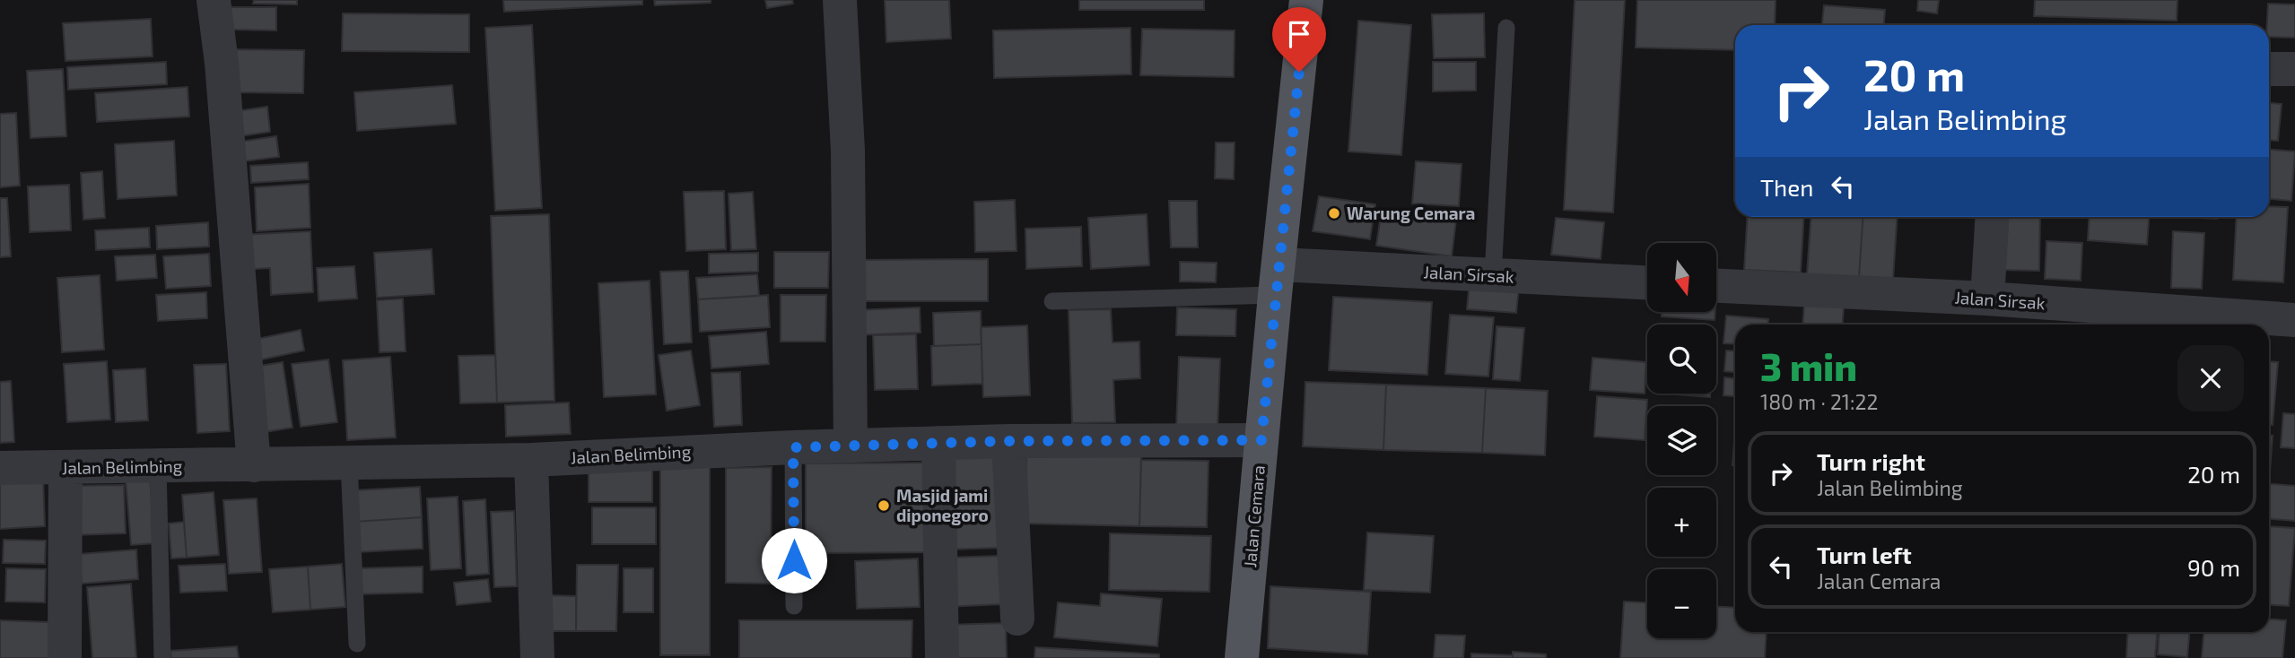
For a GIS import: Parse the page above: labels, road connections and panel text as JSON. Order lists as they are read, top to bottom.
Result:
{
  "streets": {
    "main road": ["Jalan Cemara"],
    "street": ["Jalan Sirsak", "Jalan Belimbing"]
  },
  "crossings": [
    ["Jalan Sirsak", "Jalan Cemara"],
    ["Jalan Belimbing", "Jalan Cemara"]
  ],
  "places": ["Warung Cemara", "Masjid jami diponegoro"],
  "north": "bottom",
  "page": {
    "turn": ["20 m", "Jalan Belimbing"],
    "then": "Then",
    "map_buttons": ["+", "−"],
    "heading": ["3 min", "180 m · 21:22"],
    "list": [
      {
        "name": "Turn right",
        "note": "Jalan Belimbing",
        "value": "20 m"
      },
      {
        "name": "Turn left",
        "note": "Jalan Cemara",
        "value": "90 m"
      }
    ]
  }
}
